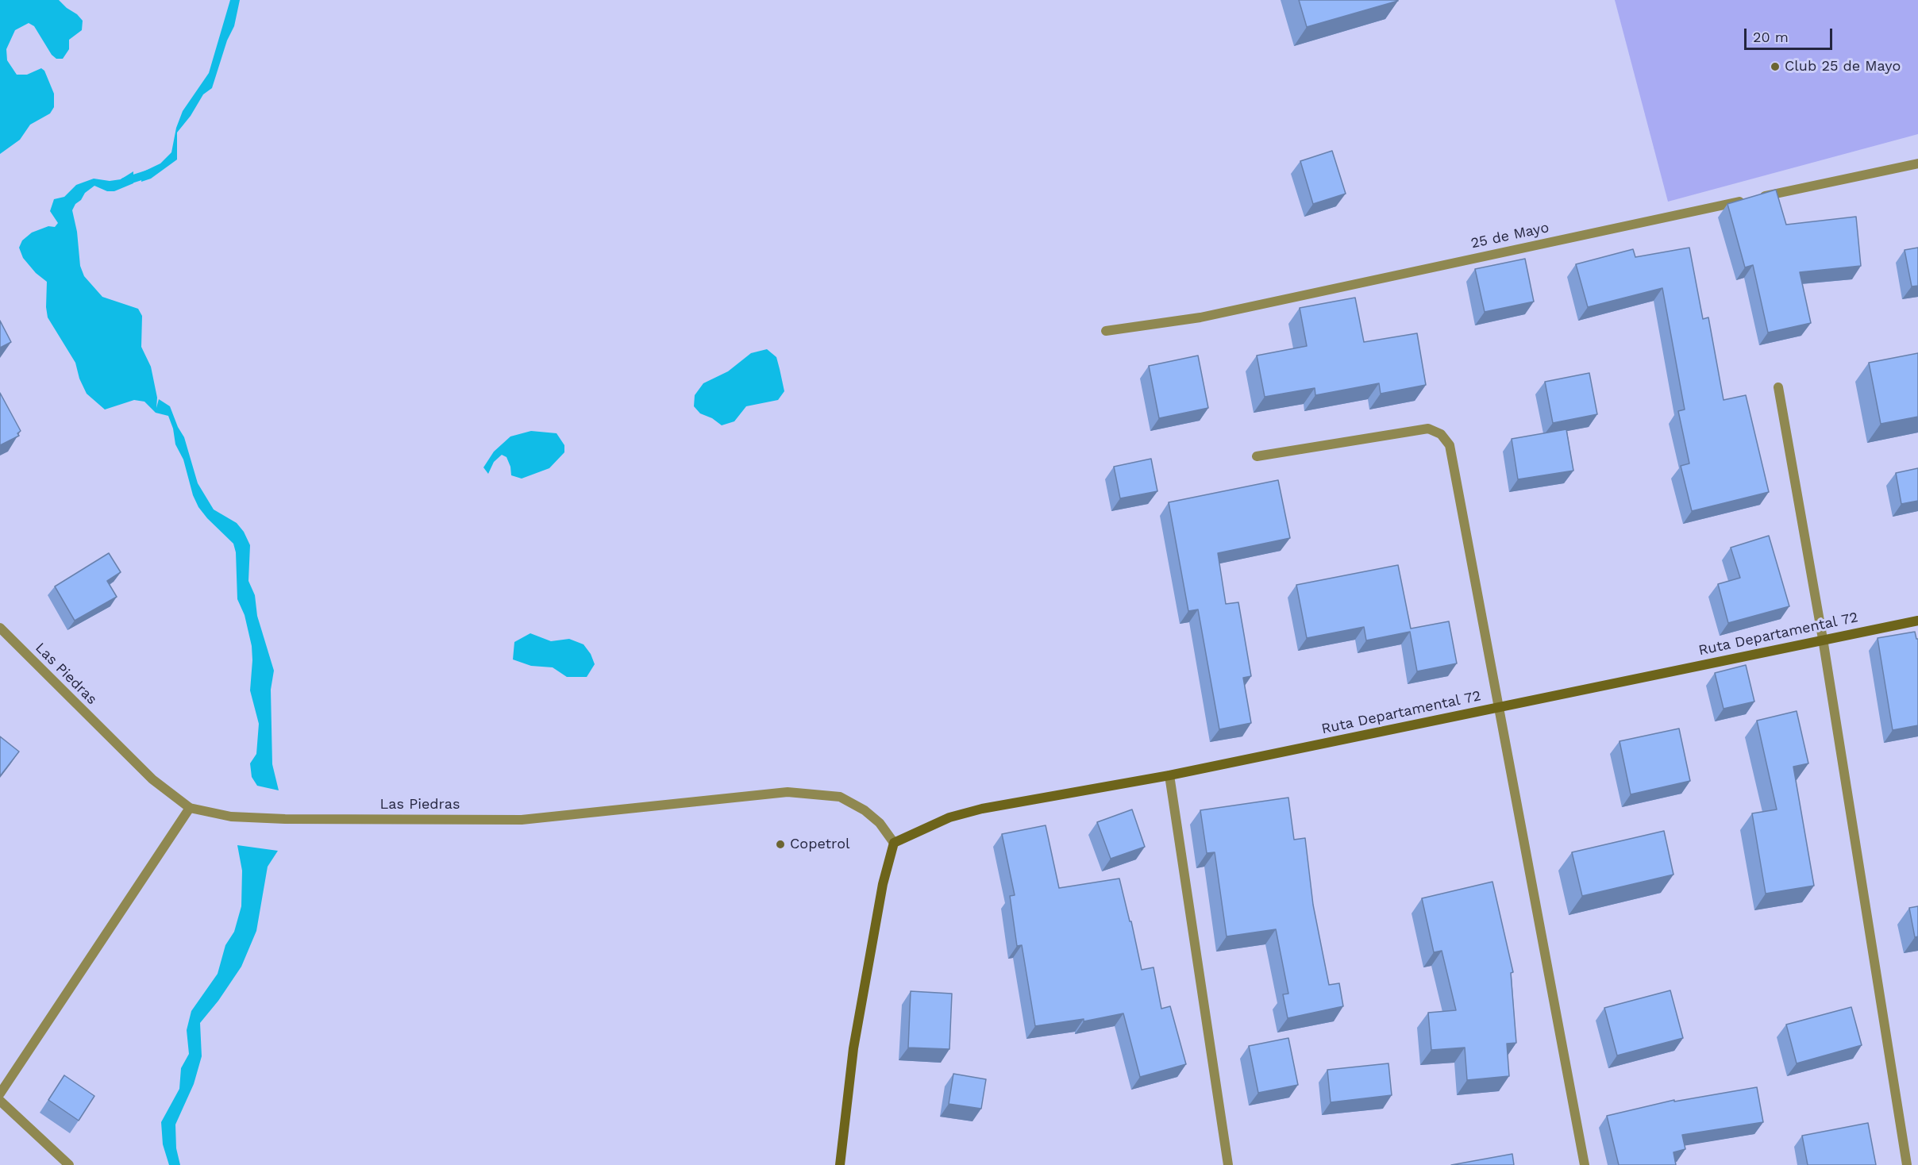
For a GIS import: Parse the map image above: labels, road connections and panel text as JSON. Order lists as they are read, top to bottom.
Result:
{
  "streets": {
    "main road": ["Ruta Departamental 72"],
    "street": ["25 de Mayo", "Las Piedras"]
  },
  "crossings": [
    ["Ruta Departamental 72", "Las Piedras"]
  ],
  "places": ["Club 25 de Mayo", "Copetrol"],
  "scale_bar": "20 m"
}
